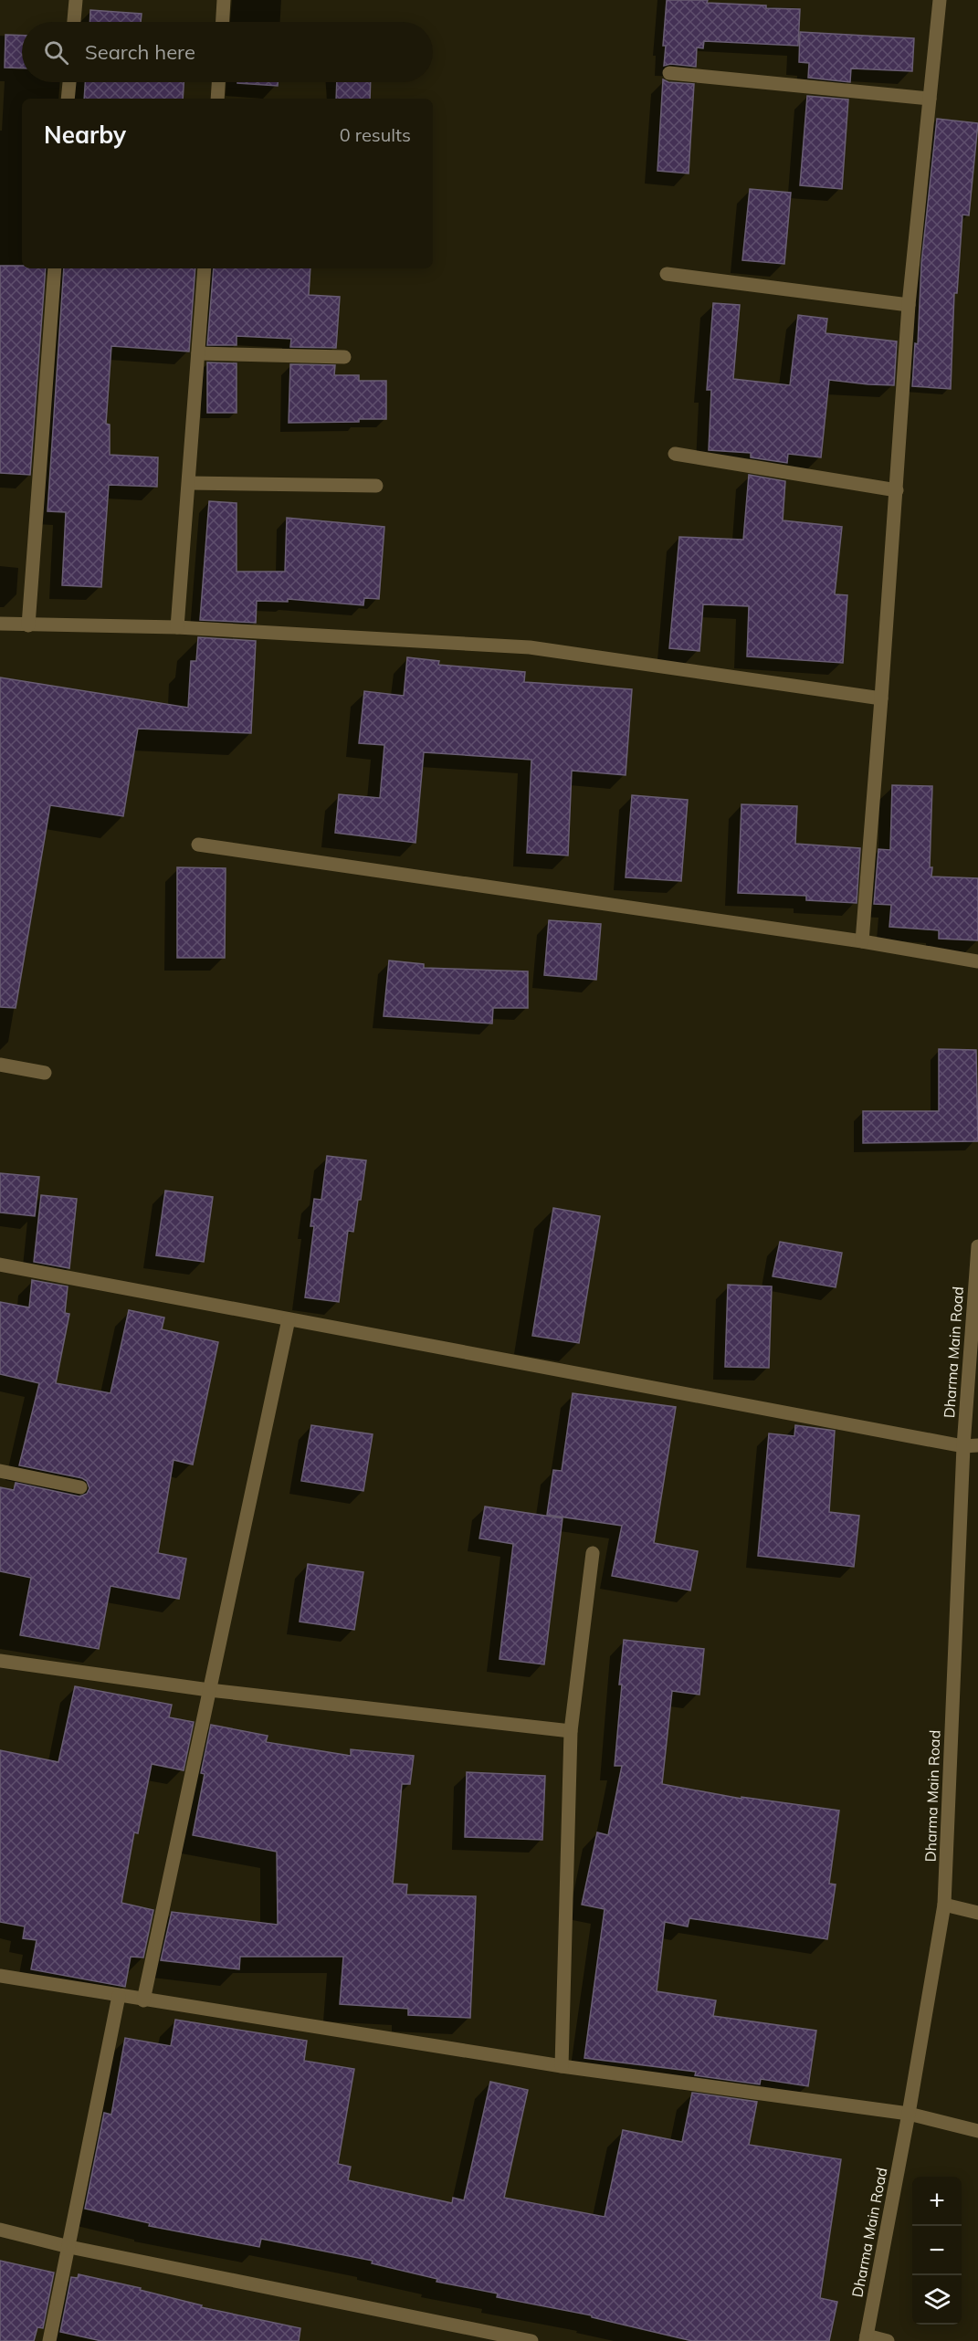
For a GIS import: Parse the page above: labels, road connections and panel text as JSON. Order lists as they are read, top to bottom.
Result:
{
  "streets": {
    "street": ["Dharma Main Road"]
  },
  "page": {
    "search": "Search here",
    "heading": ["Nearby", "0 results"],
    "map_buttons": ["+", "−"]
  }
}
